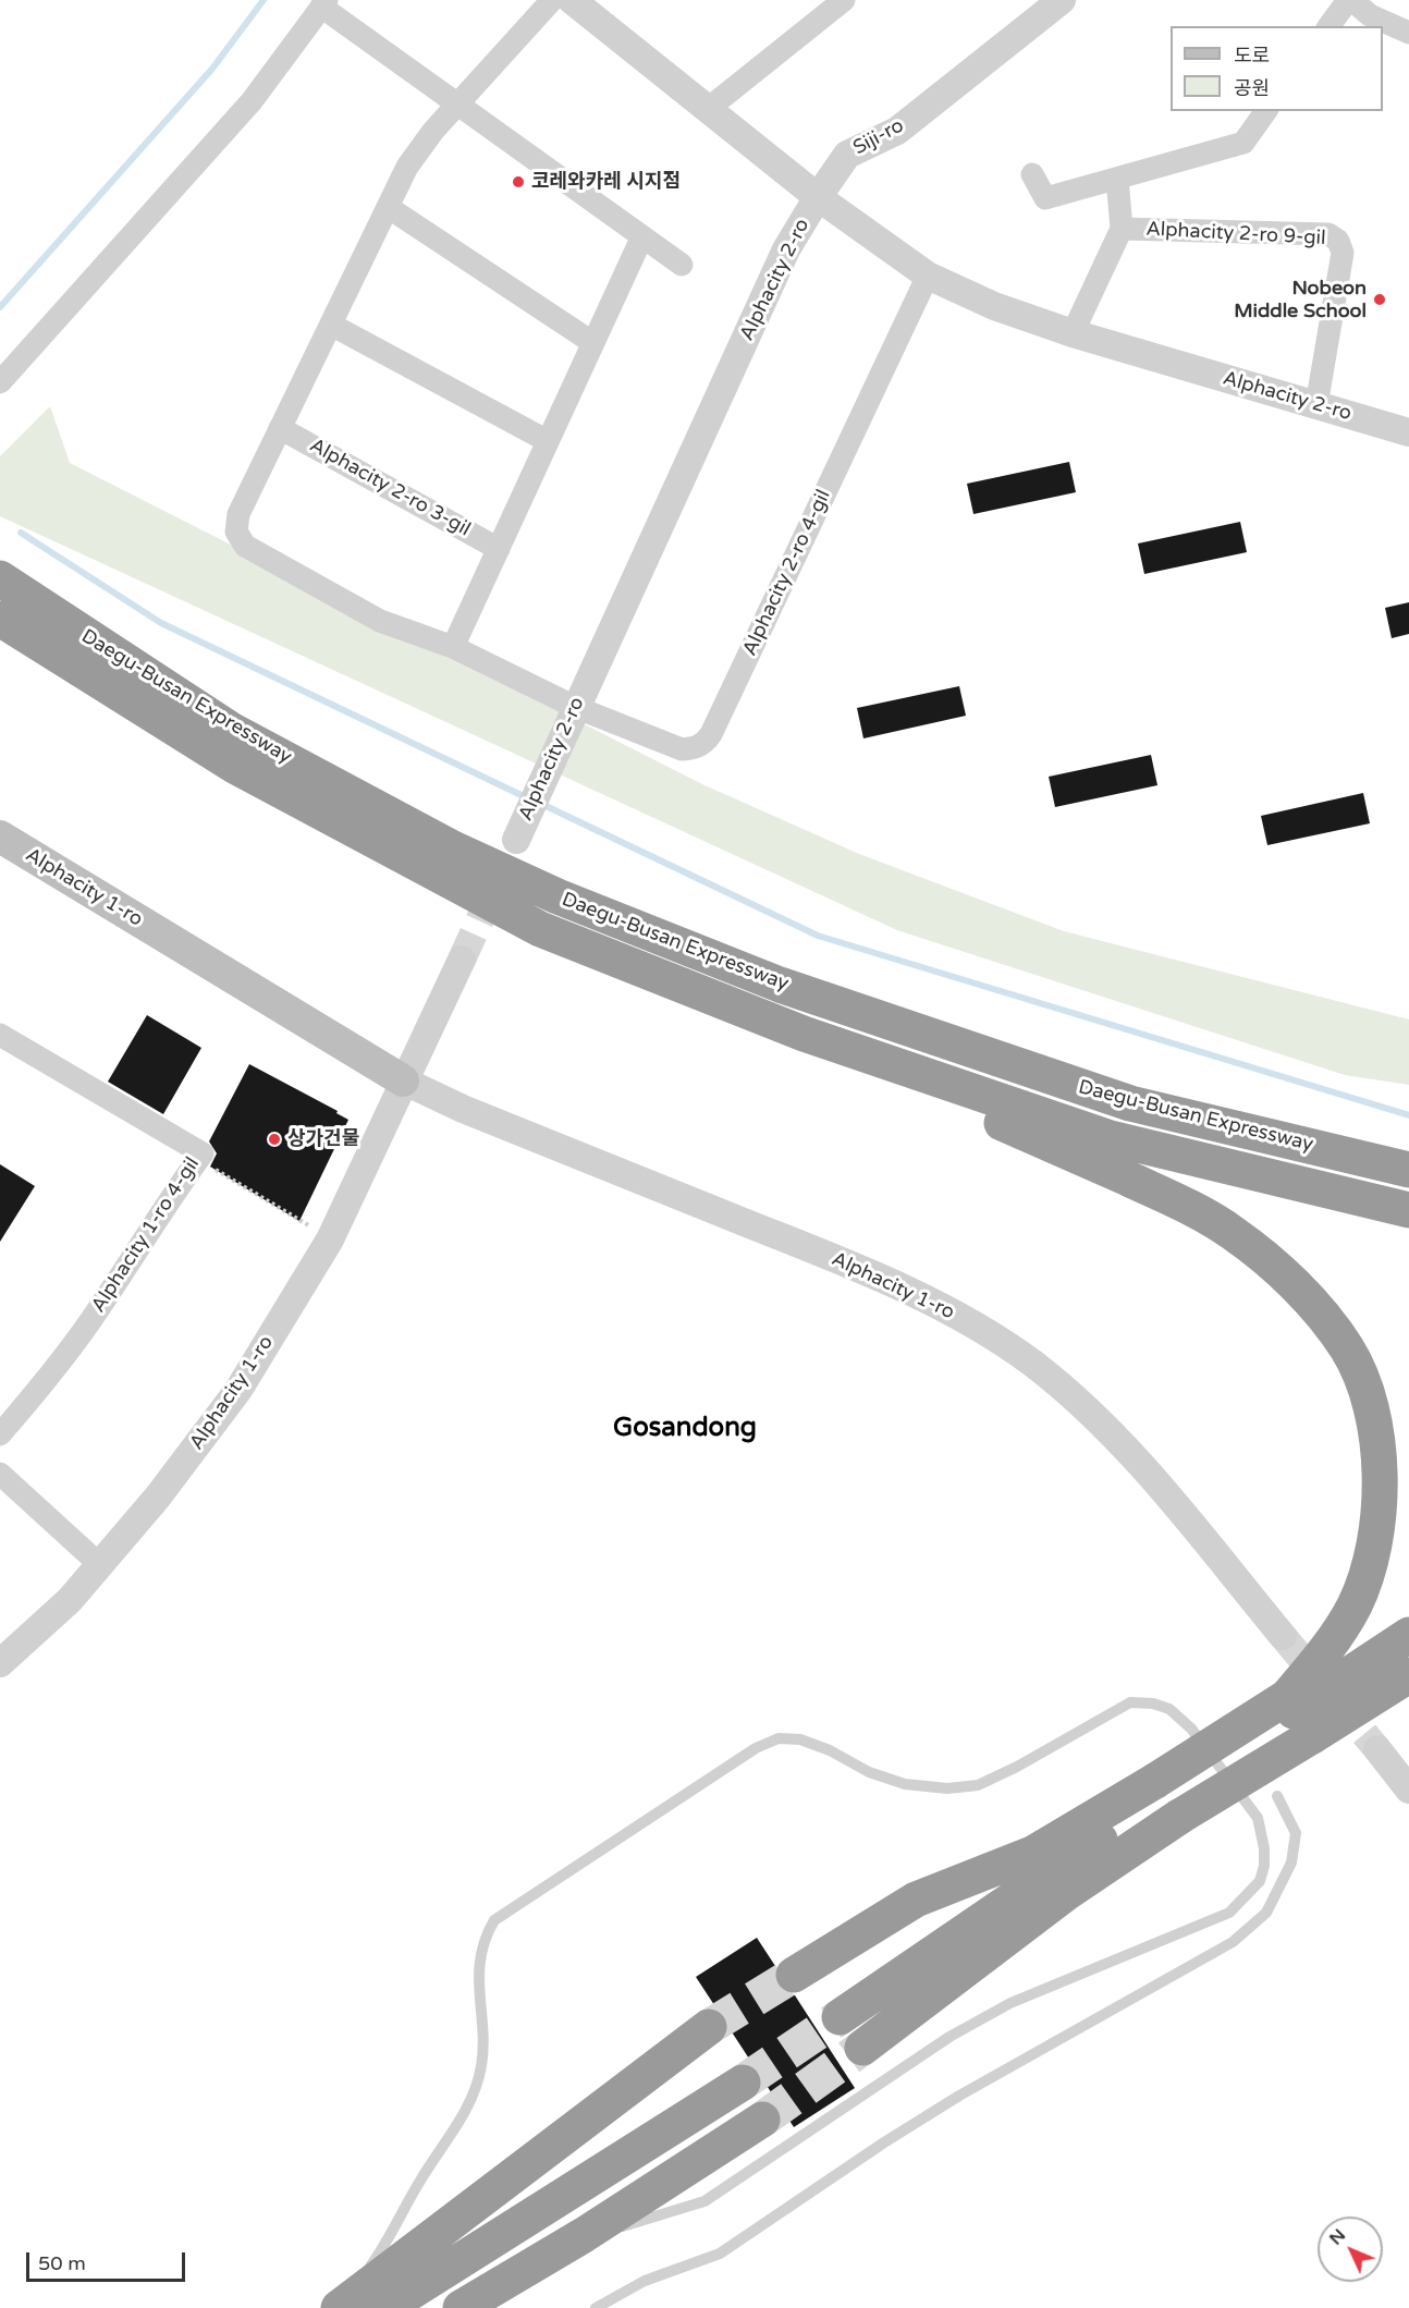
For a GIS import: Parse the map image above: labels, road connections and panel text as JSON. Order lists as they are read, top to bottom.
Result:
{
  "streets": {
    "highway": ["Daegu-Busan Expressway"],
    "main road": ["Alphacity 1-ro"],
    "street": [
      "Siji-ro",
      "Alphacity 2-ro 9-gil",
      "Alphacity 2-ro",
      "Alphacity 2-ro 3-gil",
      "Alphacity 2-ro 4-gil",
      "Alphacity 1-ro 4-gil"
    ]
  },
  "crossings": [
    ["Siji-ro", "Alphacity 2-ro"],
    ["Alphacity 2-ro 9-gil", "Alphacity 2-ro"],
    ["Alphacity 2-ro", "Alphacity 2-ro 4-gil"]
  ],
  "districts": ["Gosandong"],
  "places": ["코레와카레 시지점", "Nobeon Middle School", "상가건물"],
  "legend": ["도로", "공원"],
  "scale_bar": "50 m",
  "north": "top left"
}
